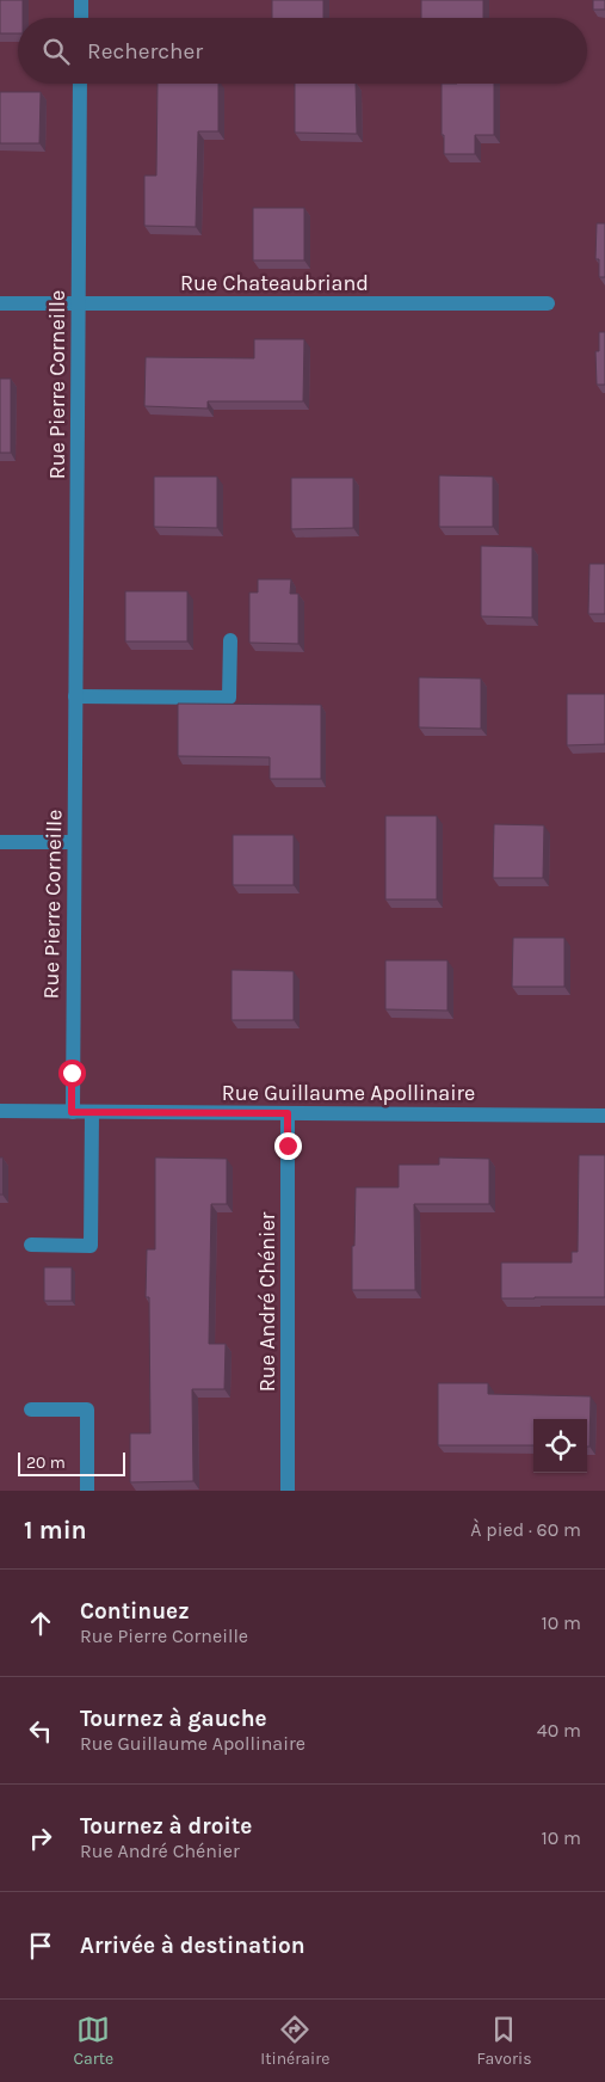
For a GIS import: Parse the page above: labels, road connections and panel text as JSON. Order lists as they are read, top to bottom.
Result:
{
  "streets": {
    "street": [
      "Rue Chateaubriand",
      "Rue Pierre Corneille",
      "Rue Guillaume Apollinaire",
      "Rue André Chénier"
    ]
  },
  "crossings": [
    ["Rue Chateaubriand", "Rue Pierre Corneille"],
    ["Rue Pierre Corneille", "Rue Guillaume Apollinaire"],
    ["Rue Guillaume Apollinaire", "Rue André Chénier"]
  ],
  "scale_bar": "20 m",
  "page": {
    "search": "Rechercher",
    "scale": "20 m",
    "heading": ["1 min", "À pied · 60 m"],
    "list": [
      ["Continuez", "Rue Pierre Corneille", "10 m"],
      ["Tournez à gauche", "Rue Guillaume Apollinaire", "40 m"],
      ["Tournez à droite", "Rue André Chénier", "10 m"],
      "Arrivée à destination"
    ],
    "nav": ["Carte", "Itinéraire", "Favoris"]
  }
}
